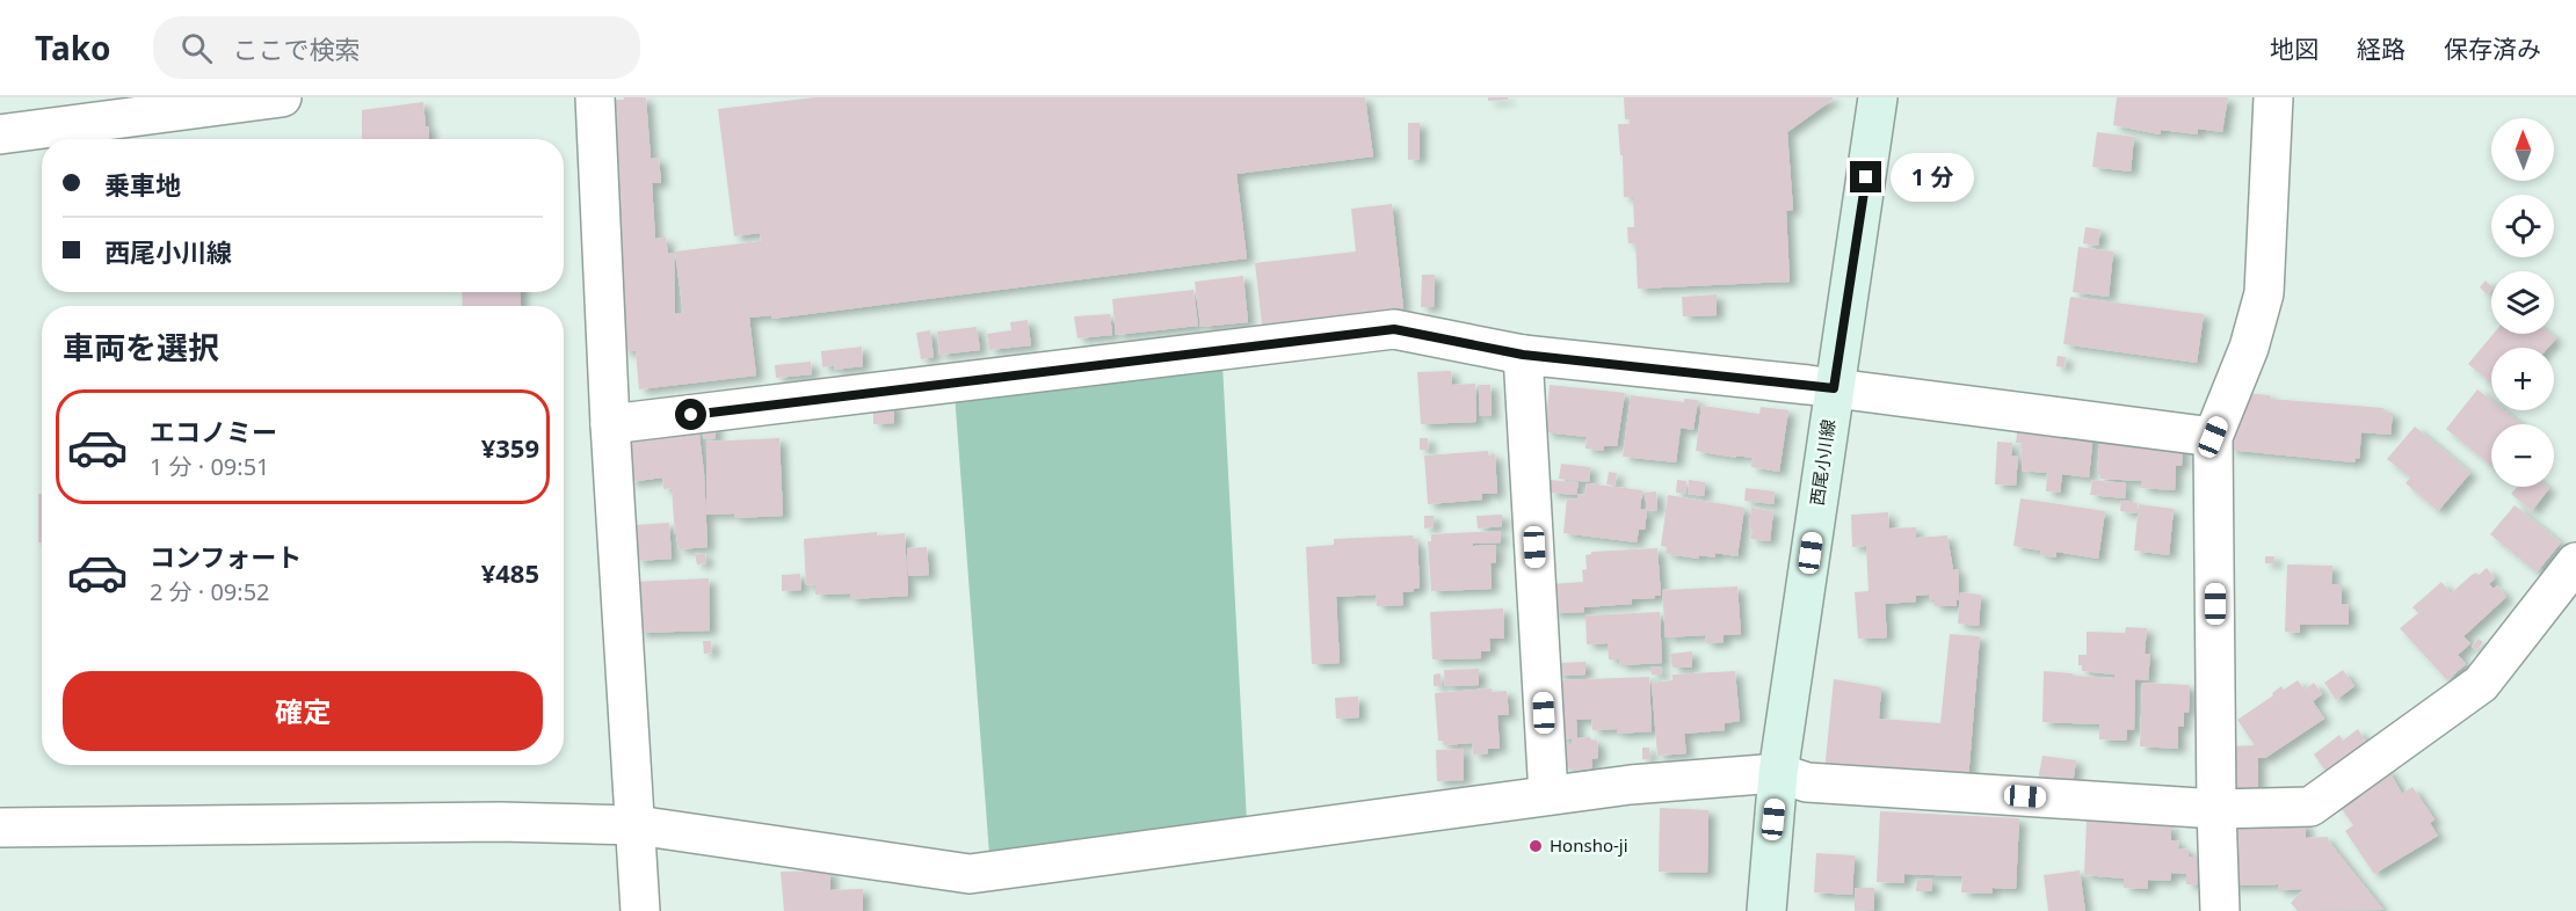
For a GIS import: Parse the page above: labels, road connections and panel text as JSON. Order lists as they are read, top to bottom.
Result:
{
  "streets": {
    "main road": ["西尾小川線"]
  },
  "places": ["Honsho-ji"],
  "north": "top",
  "page": {
    "header": "Tako",
    "search": "ここで検索",
    "nav": ["地図", "経路", "保存済み"],
    "map_buttons": ["+", "−"],
    "banner": ["乗車地", "西尾小川線"],
    "bubble": "1 分",
    "heading": "車両を選択",
    "list": [
      {
        "name": "エコノミー",
        "note": "1 分 · 09:51",
        "value": "¥359"
      },
      {
        "name": "コンフォート",
        "note": "2 分 · 09:52",
        "value": "¥485"
      }
    ],
    "buttons": "確定"
  }
}
